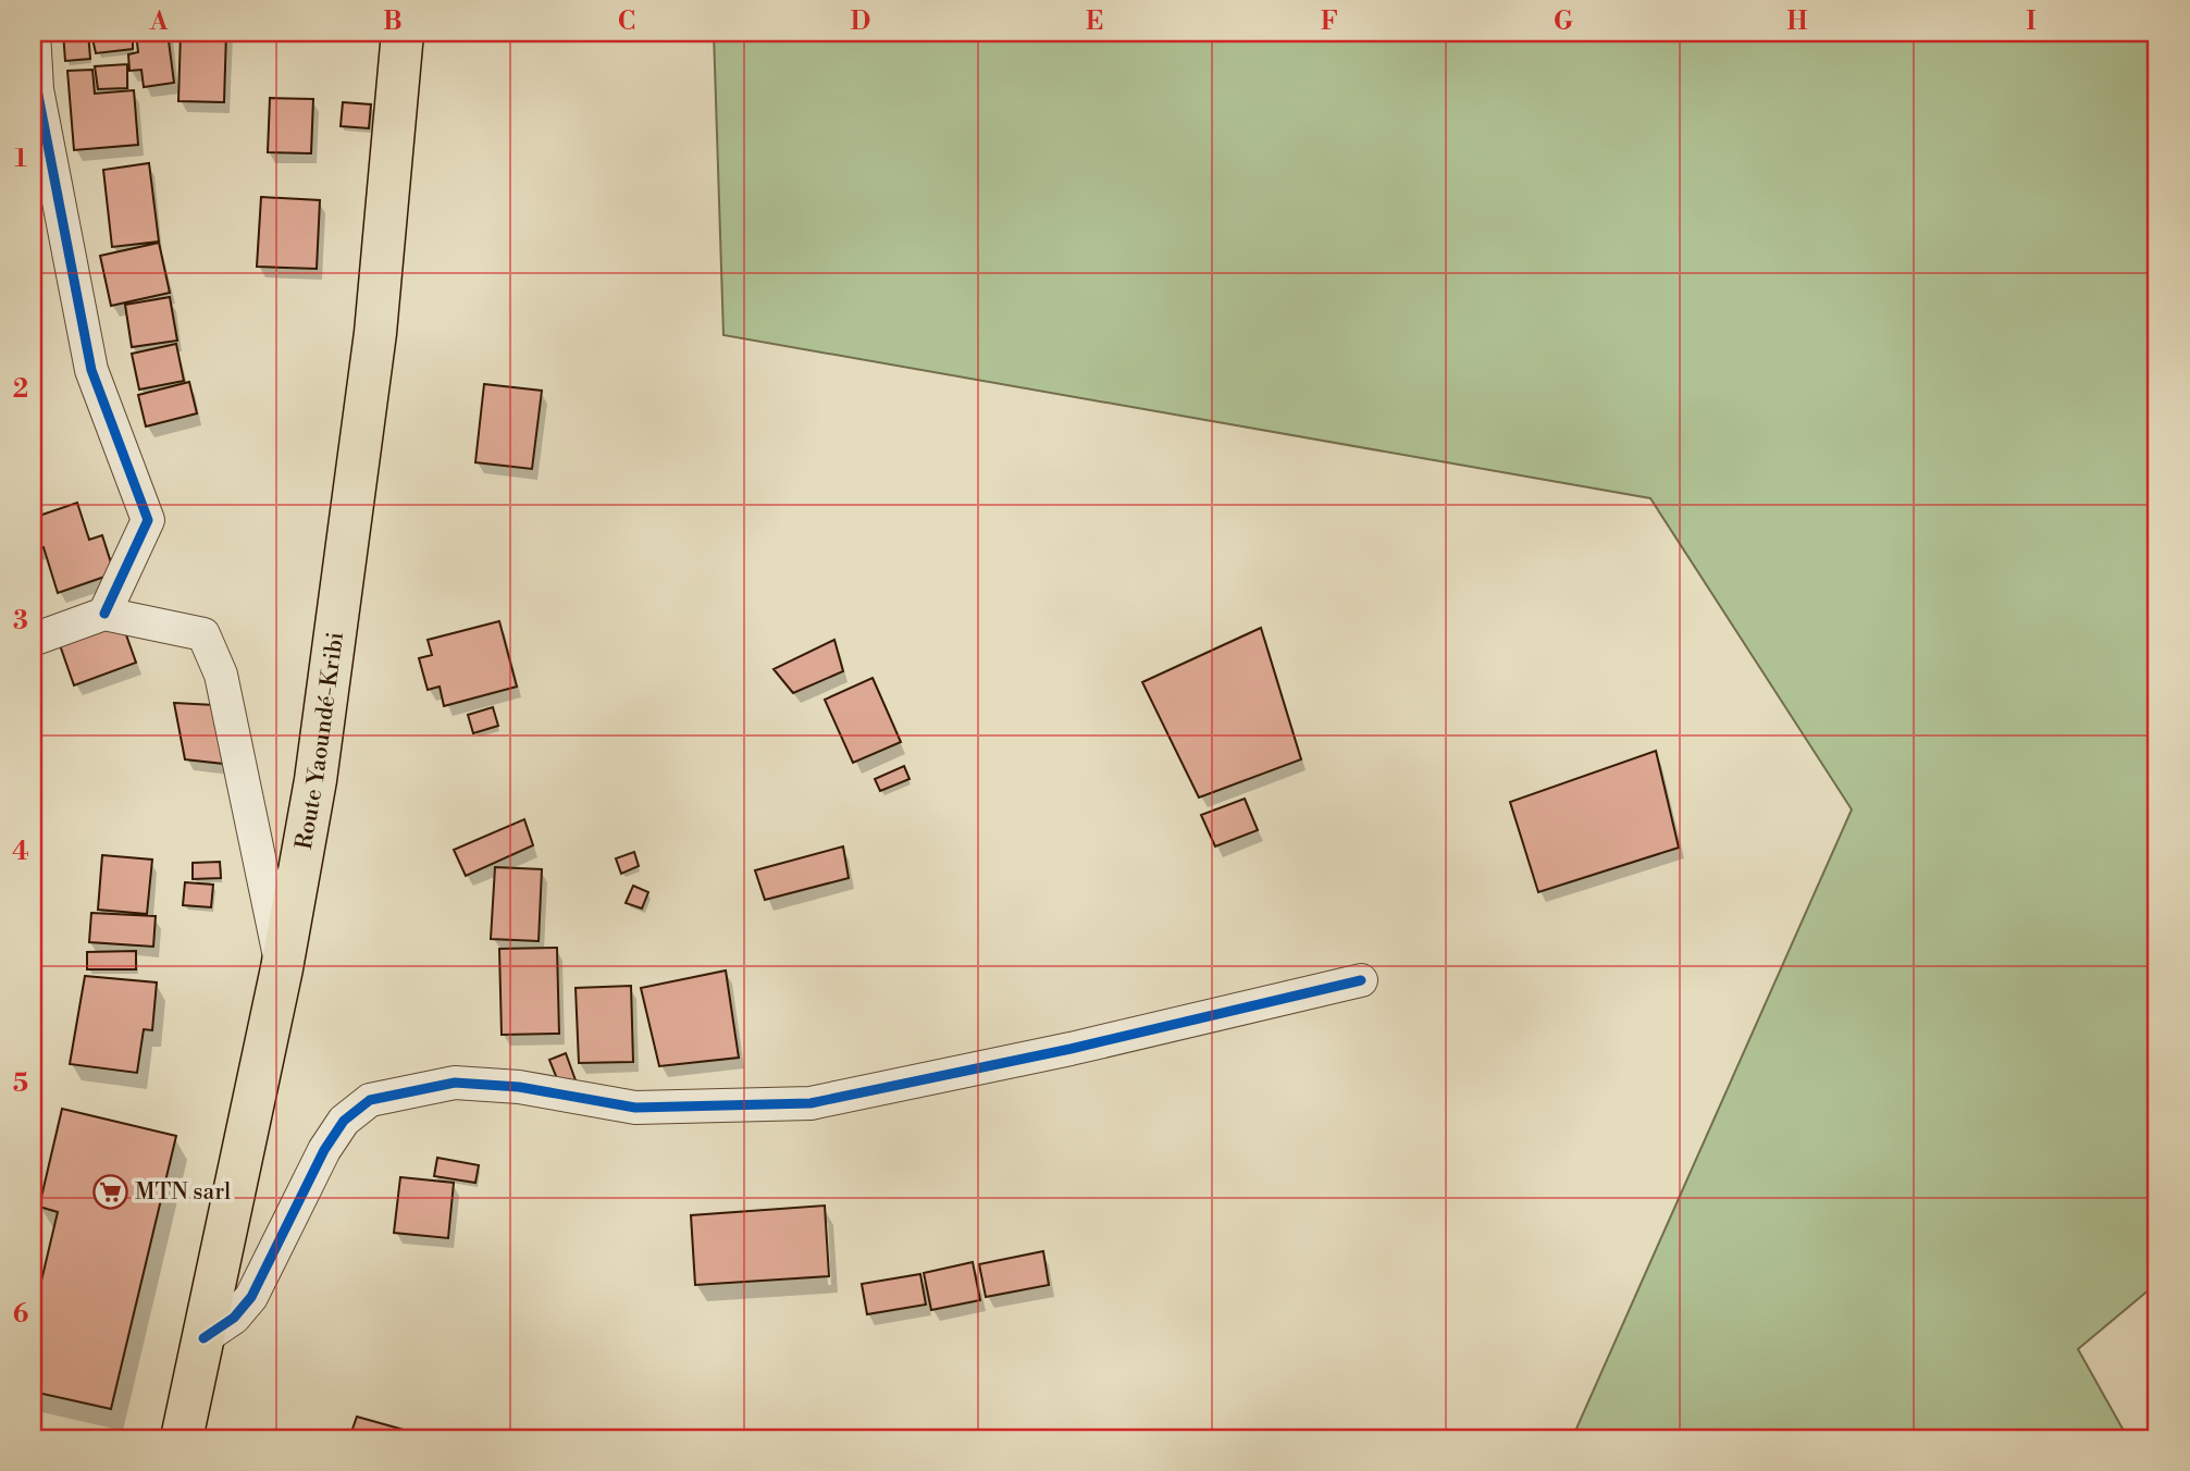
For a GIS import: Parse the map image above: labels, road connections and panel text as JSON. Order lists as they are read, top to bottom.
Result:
{
  "streets": {
    "main road": ["Route Yaoundé-Kribi"]
  },
  "places": {
    "supermarket": ["MTN sarl"]
  },
  "grid": {
    "columns": [
      "A",
      "B",
      "C",
      "D",
      "E",
      "F",
      "G",
      "H",
      "I"
    ],
    "rows": [
      "1",
      "2",
      "3",
      "4",
      "5",
      "6"
    ]
  }
}
